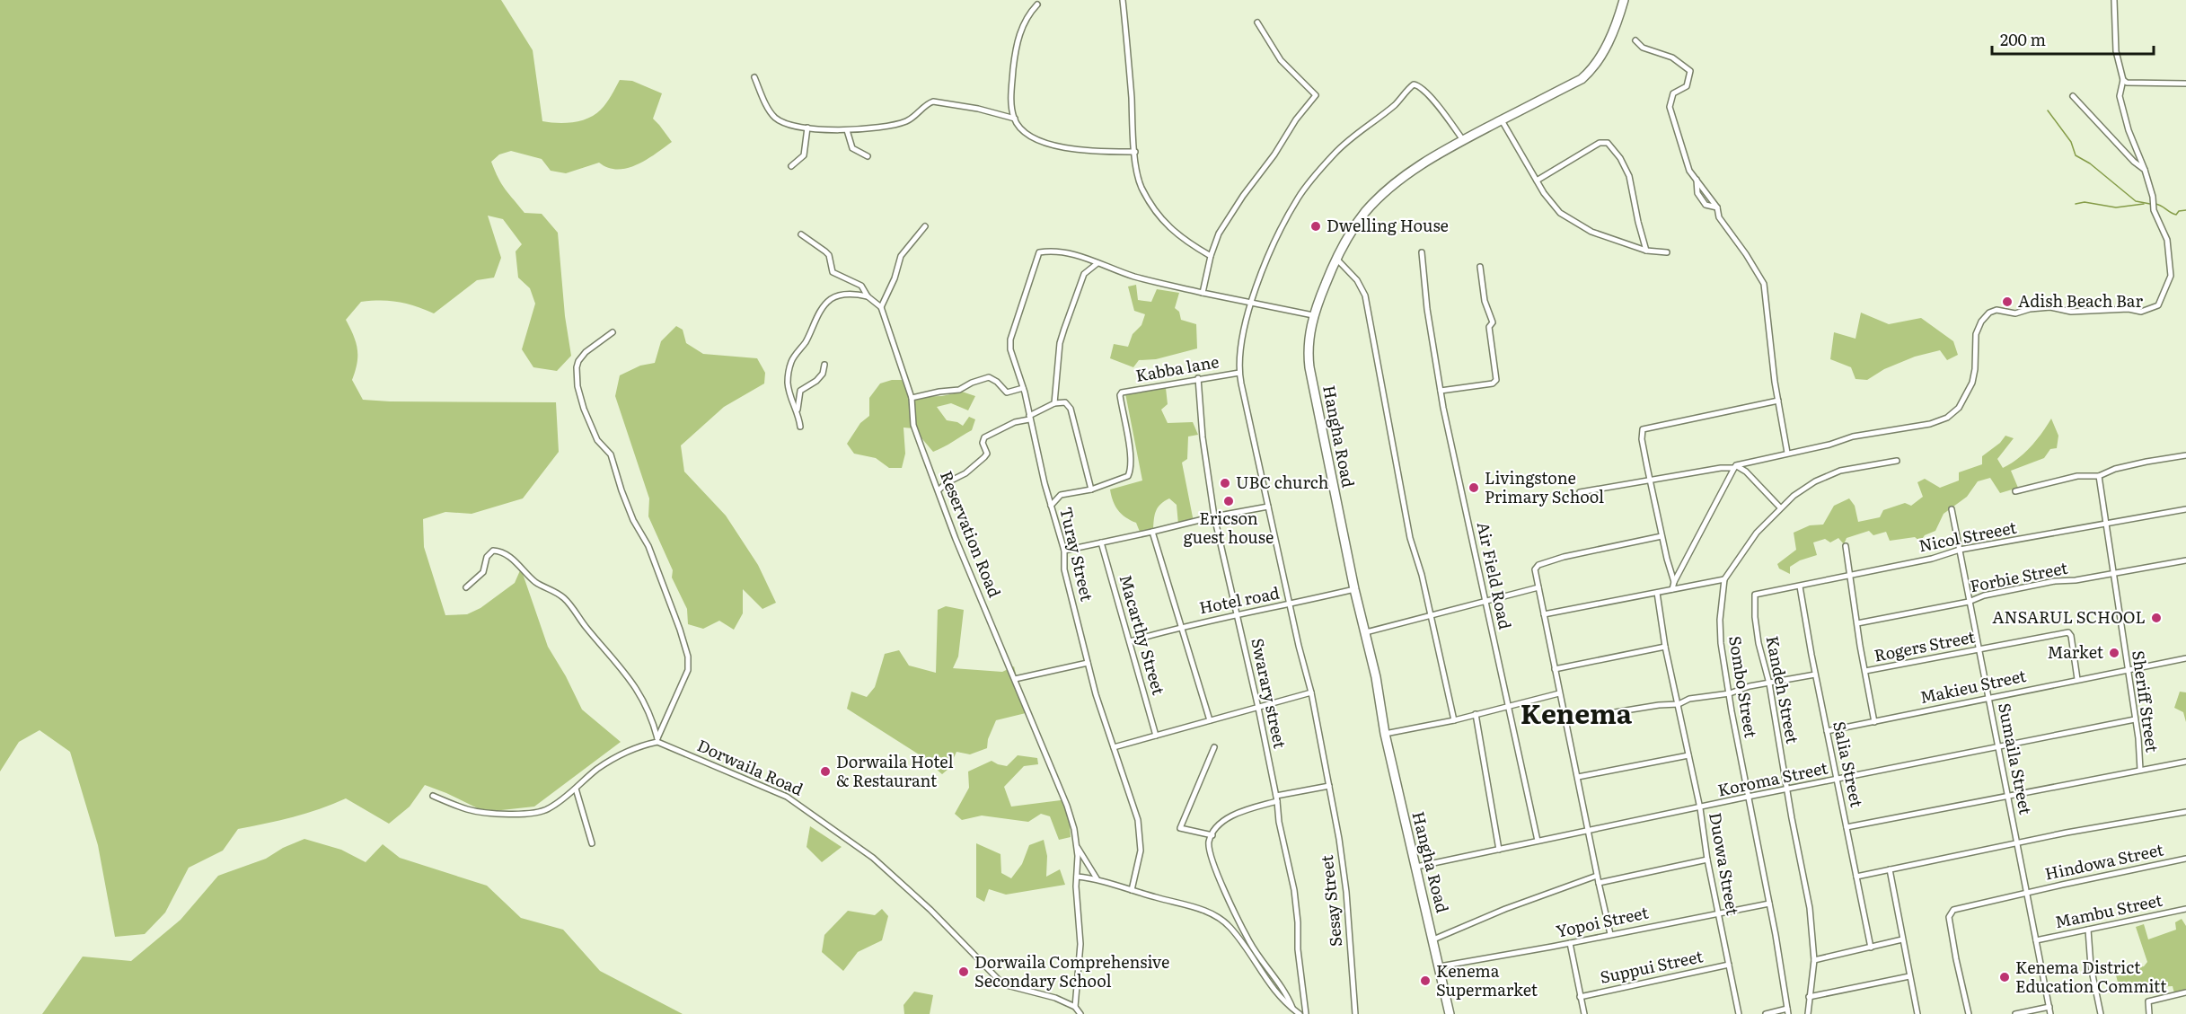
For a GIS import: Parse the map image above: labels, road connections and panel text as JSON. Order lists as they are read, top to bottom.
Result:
{
  "streets": {
    "highway": ["Hangha Road"],
    "street": [
      "Kabba lane",
      "Reservation Road",
      "Nicol Streeet",
      "Turay Street",
      "Air Field Road",
      "Forbie Street",
      "Hotel road",
      "Macarthy Street",
      "Rogers Street",
      "Sombo Street",
      "Makieu Street",
      "Kandeh Street",
      "Swarary street",
      "Sheriff Street",
      "Sumaila Street",
      "Salia Street",
      "Dorwaila Road",
      "Koroma Street",
      "Hindowa Street",
      "Duowa Street",
      "Sesay Street",
      "Mambu Street",
      "Yopoi Street",
      "Suppui Street"
    ]
  },
  "crossings": [
    ["Kabba lane", "Swarary street"],
    ["Kabba lane", "Sesay Street"],
    ["Hangha Road", "Hotel road"],
    ["Hangha Road", "Koroma Street"],
    ["Hangha Road", "Sesay Street"],
    ["Hangha Road", "Yopoi Street"],
    ["Nicol Streeet", "Kandeh Street"],
    ["Nicol Streeet", "Sheriff Street"],
    ["Nicol Streeet", "Sumaila Street"],
    ["Nicol Streeet", "Salia Street"],
    ["Air Field Road", "Koroma Street"],
    ["Forbie Street", "Sheriff Street"],
    ["Forbie Street", "Sumaila Street"],
    ["Hotel road", "Macarthy Street"],
    ["Hotel road", "Swarary street"],
    ["Hotel road", "Sesay Street"],
    ["Rogers Street", "Makieu Street"],
    ["Rogers Street", "Sumaila Street"],
    ["Sombo Street", "Koroma Street"],
    ["Sombo Street", "Yopoi Street"],
    ["Makieu Street", "Sheriff Street"],
    ["Makieu Street", "Sumaila Street"],
    ["Makieu Street", "Salia Street"],
    ["Kandeh Street", "Koroma Street"],
    ["Sheriff Street", "Koroma Street"],
    ["Sumaila Street", "Koroma Street"],
    ["Sumaila Street", "Hindowa Street"],
    ["Sumaila Street", "Mambu Street"],
    ["Salia Street", "Koroma Street"],
    ["Koroma Street", "Duowa Street"],
    ["Duowa Street", "Yopoi Street"],
    ["Duowa Street", "Suppui Street"]
  ],
  "districts": ["Kenema"],
  "places": [
    "Dwelling House",
    "Adish Beach Bar",
    "UBC church",
    "Livingstone Primary School",
    "Ericson guest house",
    "ANSARUL SCHOOL",
    "Market",
    "Dorwaila Hotel & Restaurant",
    "Dorwaila Comprehensive Secondary School",
    "Kenema District Education Committ",
    "Kenema Supermarket"
  ],
  "scale_bar": "200 m"
}
